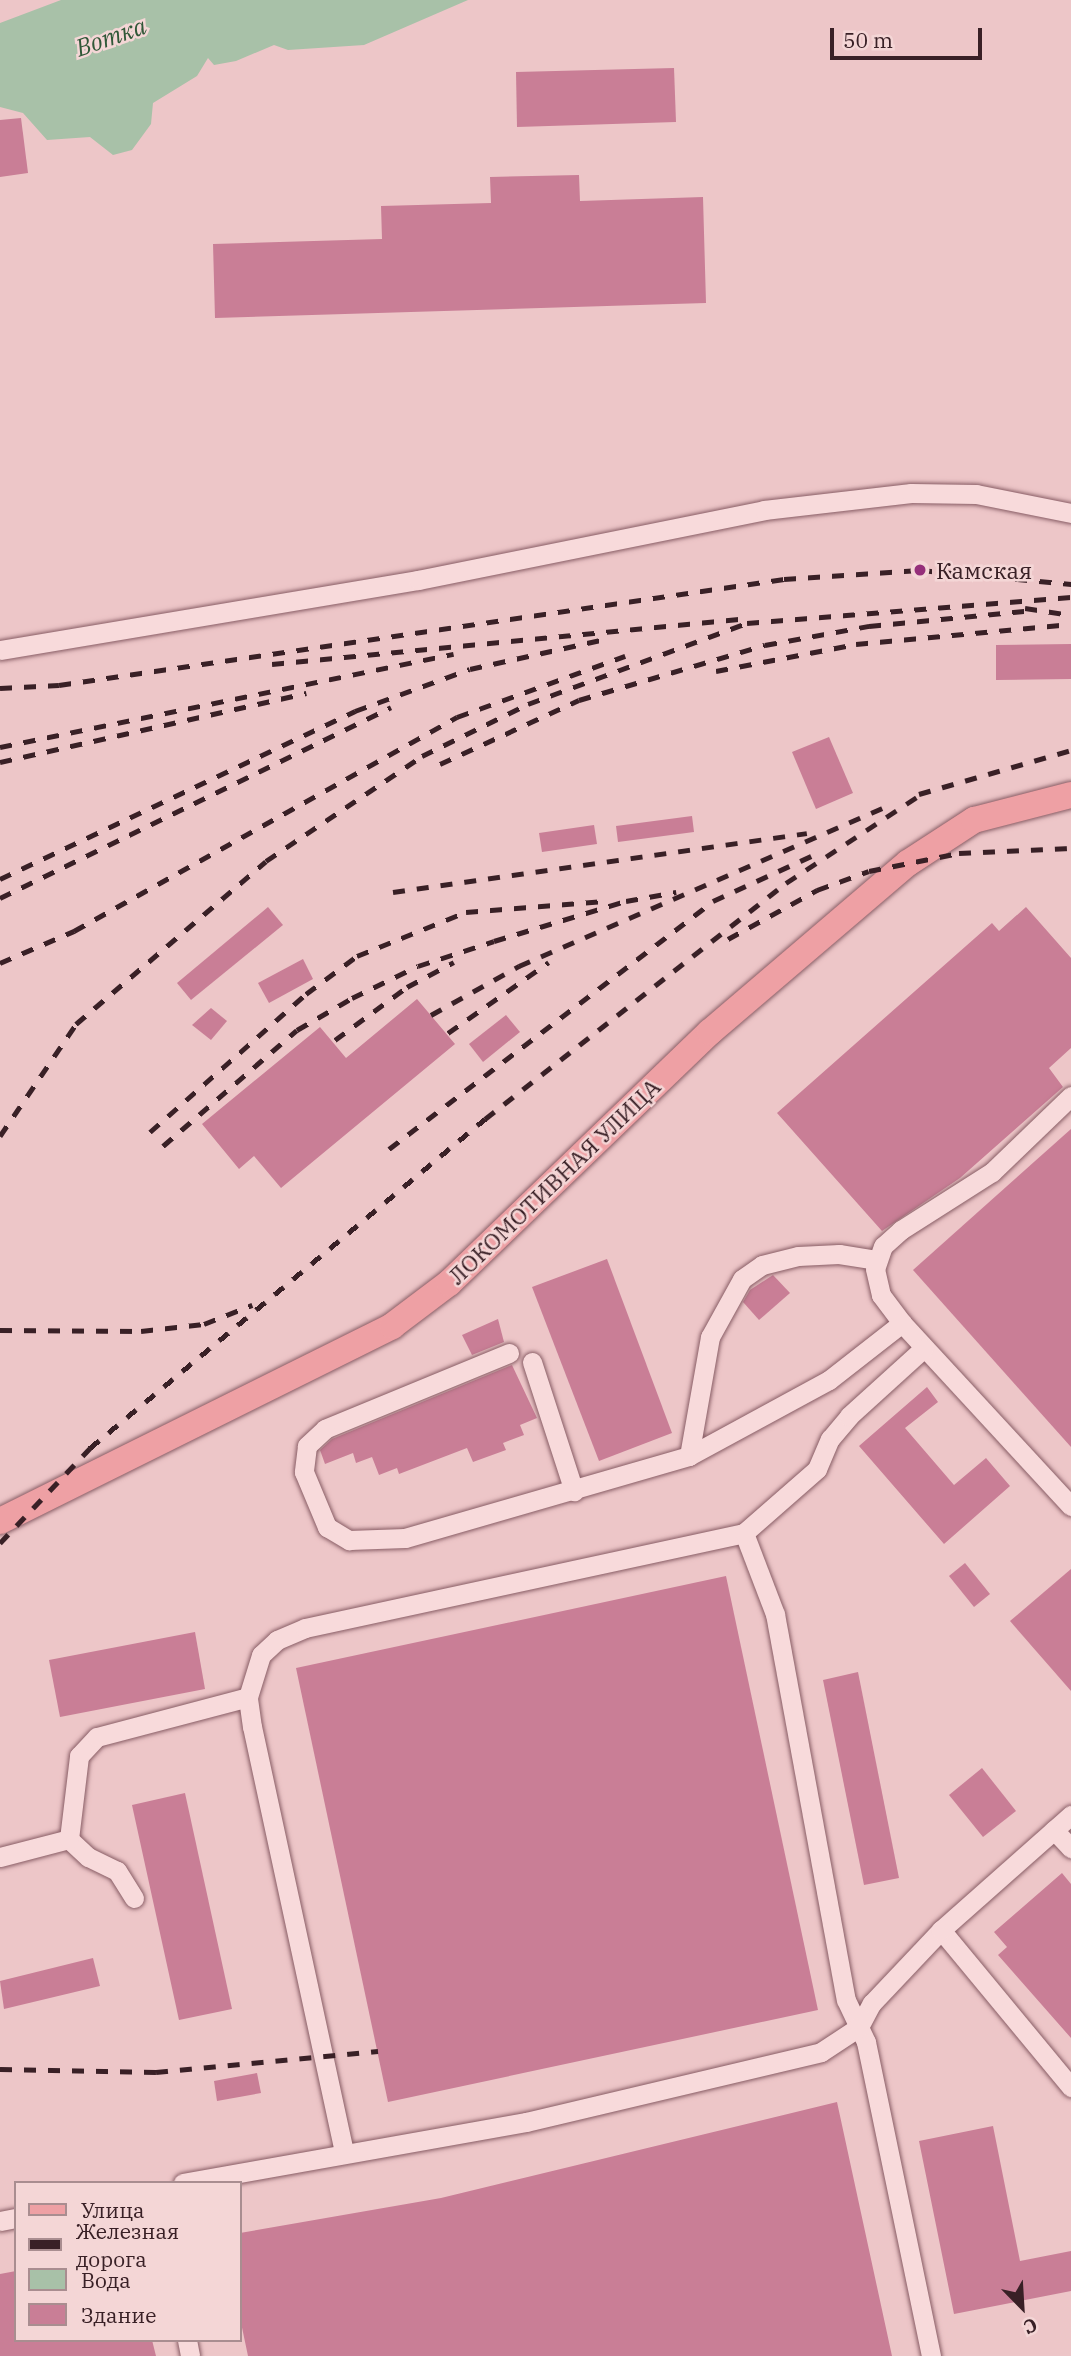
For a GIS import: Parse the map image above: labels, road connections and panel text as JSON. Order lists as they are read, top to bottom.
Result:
{
  "streets": {
    "main road": ["ЛОКОМОТИВНАЯ УЛИЦА"]
  },
  "water": ["Вотка"],
  "places": ["Камская"],
  "legend": [
    "Улица",
    "Железная дорога",
    "Вода",
    "Здание"
  ],
  "scale_bar": "50 m",
  "north": "bottom right"
}
